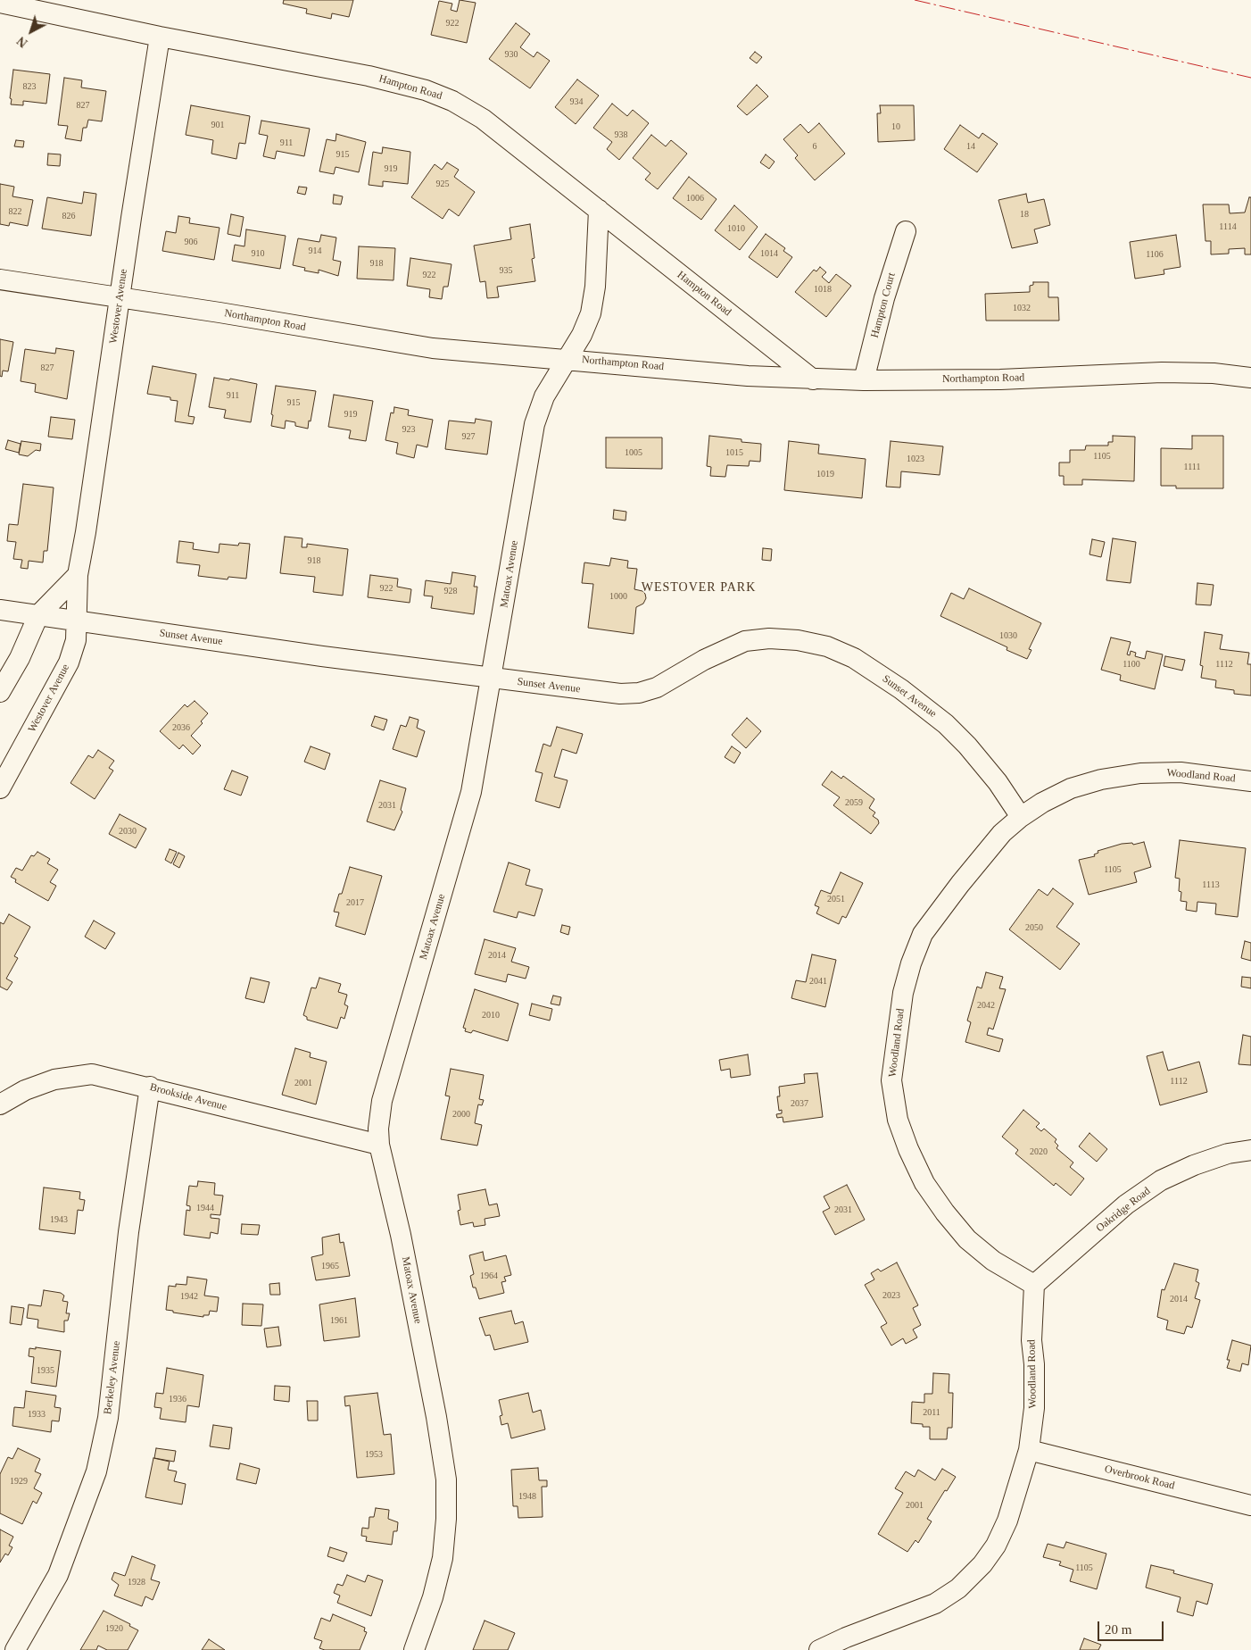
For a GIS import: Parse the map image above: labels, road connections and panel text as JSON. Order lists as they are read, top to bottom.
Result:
{
  "streets": {
    "street": [
      "Hampton Road",
      "Hampton Court",
      "Westover Avenue",
      "Northampton Road",
      "Matoax Avenue",
      "Sunset Avenue",
      "Woodland Road",
      "Brookside Avenue",
      "Oakridge Road",
      "Berkeley Avenue",
      "Overbrook Road"
    ]
  },
  "crossings": [
    ["Hampton Road", "Westover Avenue"],
    ["Hampton Road", "Northampton Road"],
    ["Hampton Road", "Matoax Avenue"],
    ["Hampton Court", "Northampton Road"],
    ["Westover Avenue", "Northampton Road"],
    ["Westover Avenue", "Sunset Avenue"],
    ["Northampton Road", "Matoax Avenue"],
    ["Matoax Avenue", "Sunset Avenue"],
    ["Matoax Avenue", "Brookside Avenue"],
    ["Sunset Avenue", "Woodland Road"],
    ["Woodland Road", "Oakridge Road"],
    ["Woodland Road", "Overbrook Road"],
    ["Brookside Avenue", "Berkeley Avenue"]
  ],
  "districts": ["WESTOVER PARK"],
  "house_numbers": [
    "922",
    "930",
    "823",
    "934",
    "827",
    "901",
    "10",
    "938",
    "911",
    "6",
    "14",
    "915",
    "919",
    "925",
    "1006",
    "822",
    "18",
    "826",
    "1114",
    "1010",
    "906",
    "914",
    "910",
    "1014",
    "1106",
    "918",
    "935",
    "922",
    "1018",
    "1032",
    "827",
    "911",
    "915",
    "919",
    "923",
    "927",
    "1005",
    "1015",
    "1105",
    "1023",
    "1111",
    "1019",
    "918",
    "922",
    "928",
    "1000",
    "1030",
    "1100",
    "1112",
    "2036",
    "2059",
    "2031",
    "2030",
    "1105",
    "1113",
    "2051",
    "2017",
    "2050",
    "2014",
    "2041",
    "2042",
    "2010",
    "1112",
    "2001",
    "2037",
    "2000",
    "2020",
    "1944",
    "2031",
    "1943",
    "1965",
    "1964",
    "2023",
    "1942",
    "2014",
    "1961",
    "1935",
    "1936",
    "2011",
    "1933",
    "1953",
    "1929",
    "1948",
    "2001",
    "1105",
    "1928",
    "1920"
  ],
  "scale_bar": "20 m",
  "north": "bottom left"
}
